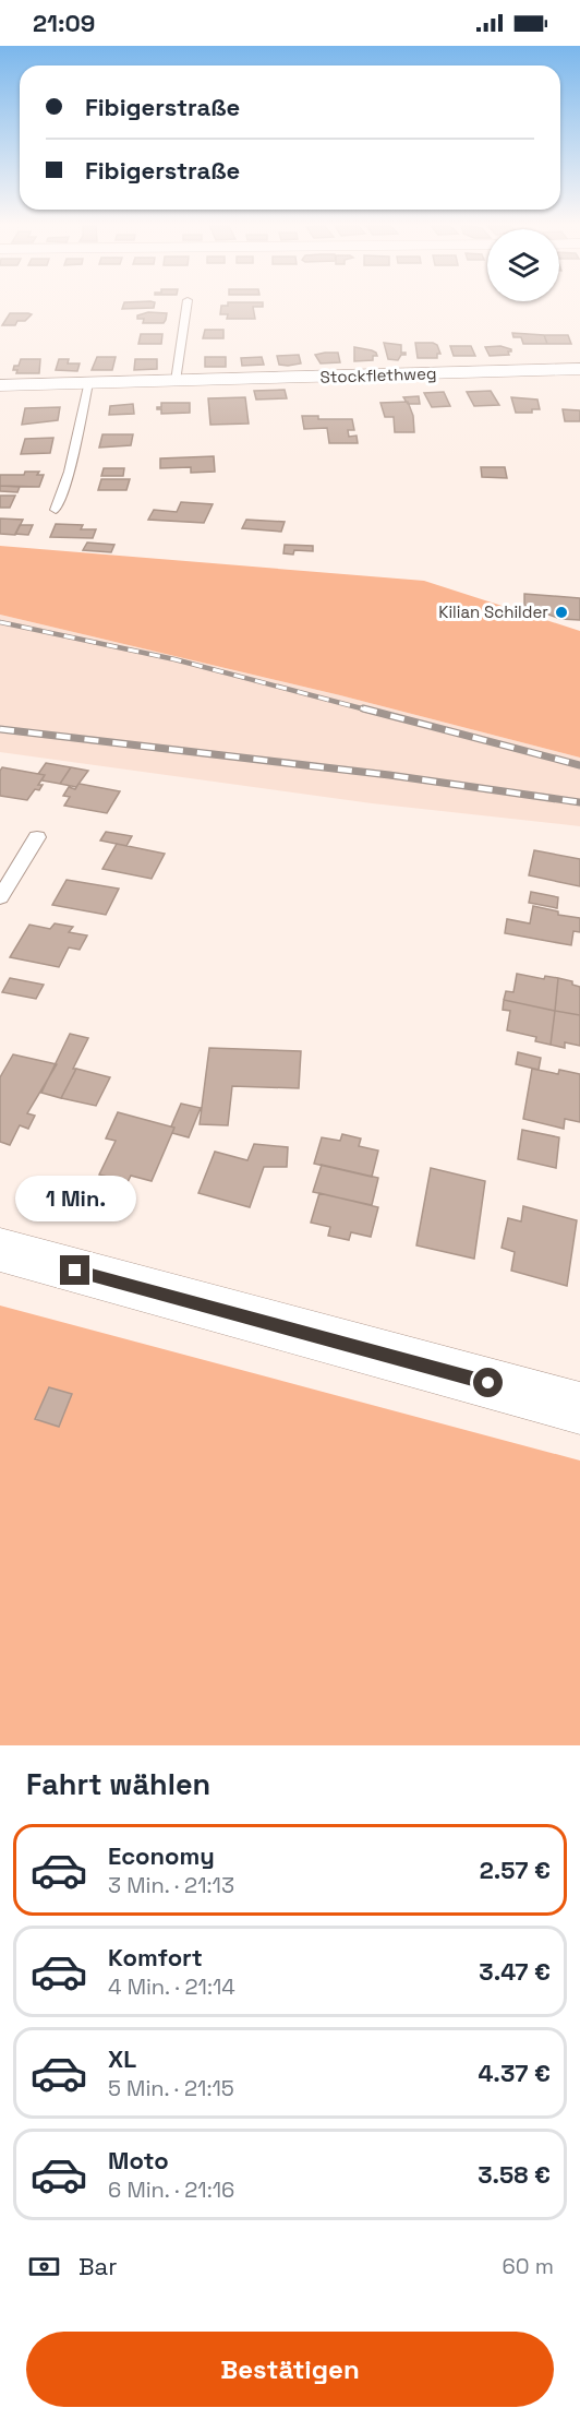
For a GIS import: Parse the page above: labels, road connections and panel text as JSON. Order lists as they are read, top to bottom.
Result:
{
  "streets": {
    "street": ["Stockflethweg"]
  },
  "places": ["Kilian Schilder"],
  "page": {
    "status": "21:09",
    "banner": ["Fibigerstraße", "Fibigerstraße"],
    "bubble": "1 Min.",
    "heading": "Fahrt wählen",
    "list": [
      {
        "name": "Economy",
        "note": "3 Min. · 21:13",
        "value": "2.57 €"
      },
      {
        "name": "Komfort",
        "note": "4 Min. · 21:14",
        "value": "3.47 €"
      },
      {
        "name": "XL",
        "note": "5 Min. · 21:15",
        "value": "4.37 €"
      },
      {
        "name": "Moto",
        "note": "6 Min. · 21:16",
        "value": "3.58 €"
      }
    ],
    "pay": ["Bar", "60 m"],
    "buttons": "Bestätigen"
  }
}
